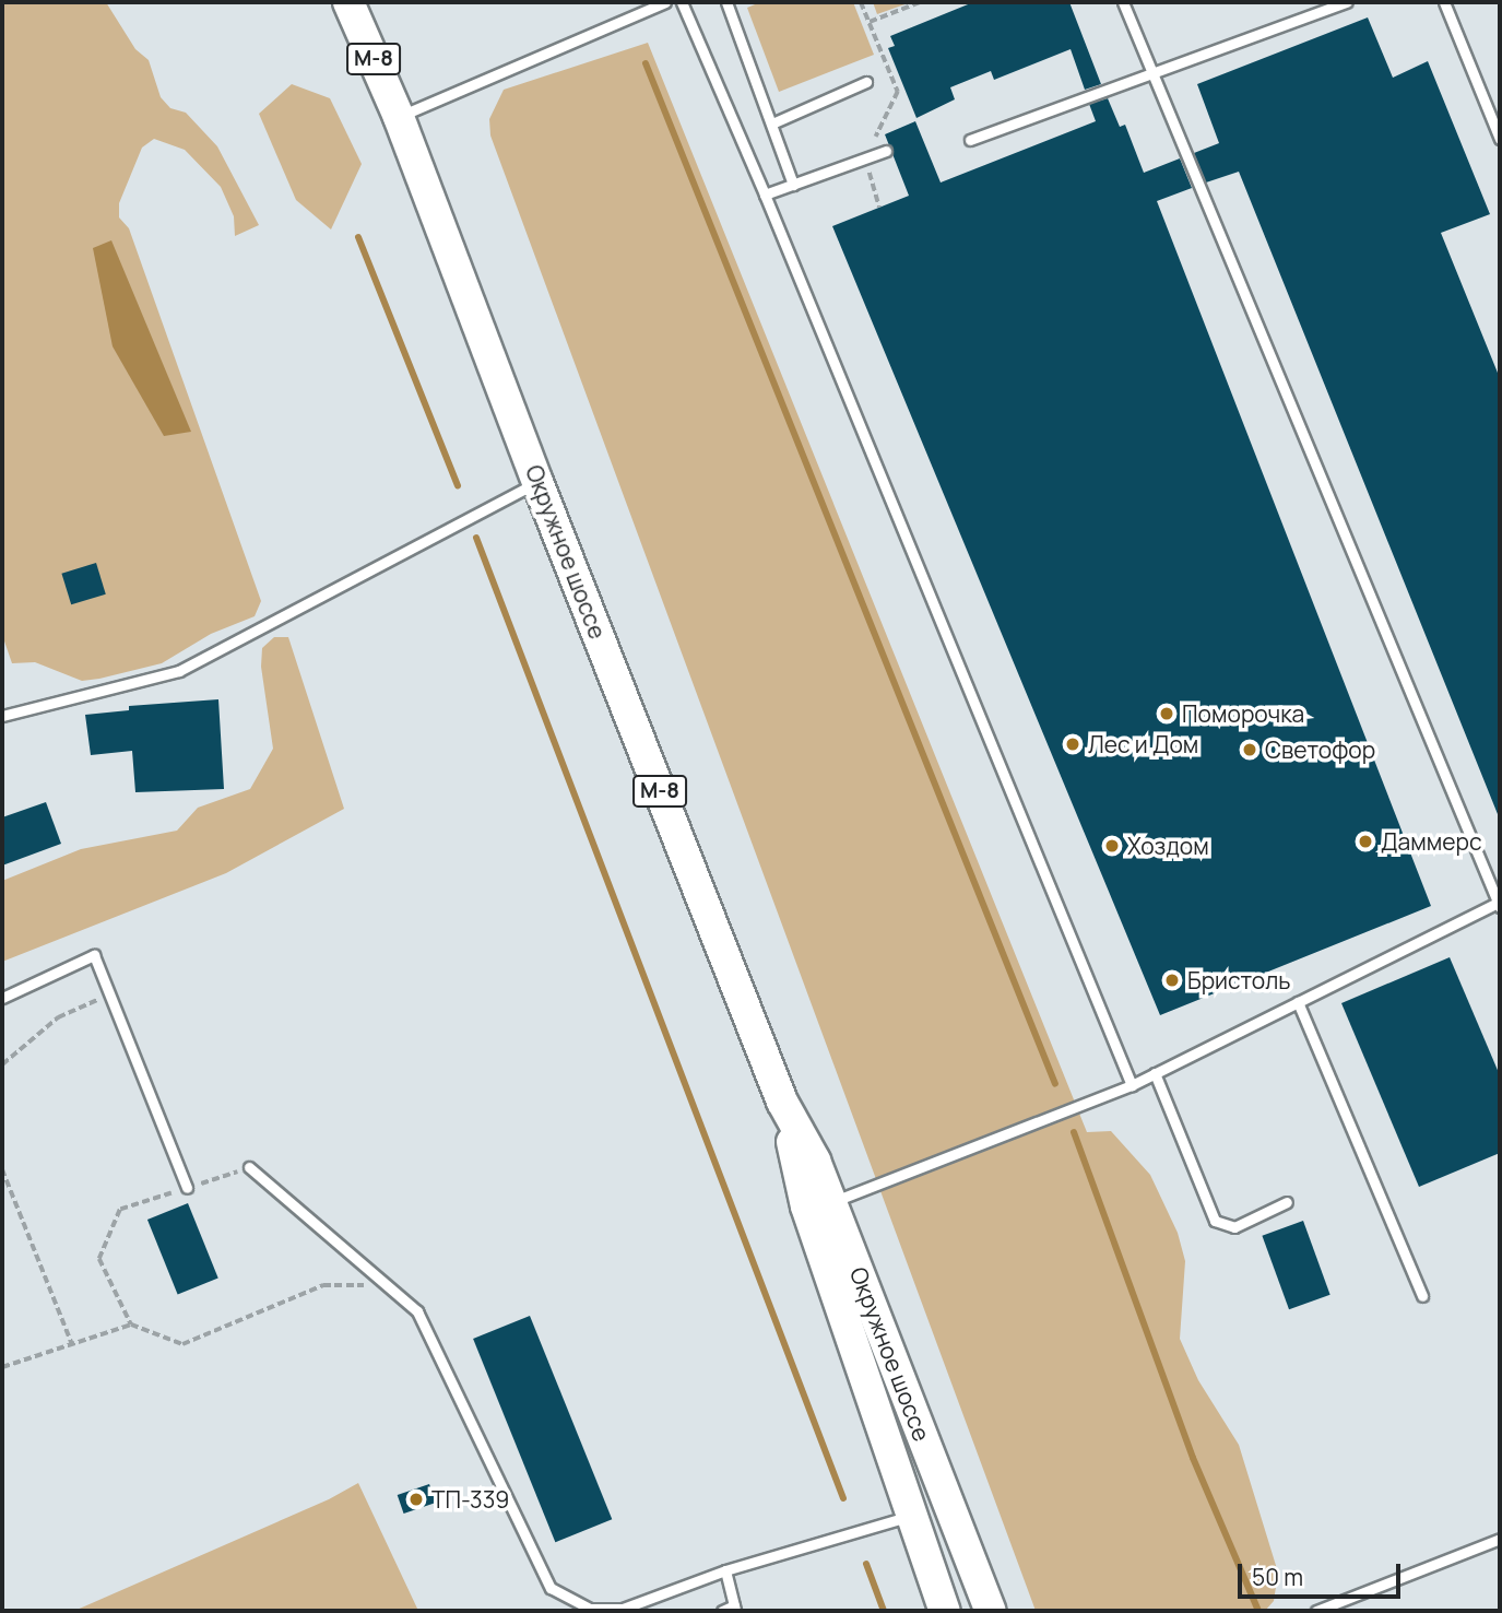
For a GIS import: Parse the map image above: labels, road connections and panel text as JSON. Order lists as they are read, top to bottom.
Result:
{
  "streets": {
    "main road": ["М-8", "Окружное шоссе"]
  },
  "places": [
    "Поморочка",
    "Лес и Дом",
    "Светофор",
    "Даммерс",
    "Хоздом",
    "Бристоль",
    "ТП-339"
  ],
  "scale_bar": "50 m"
}
